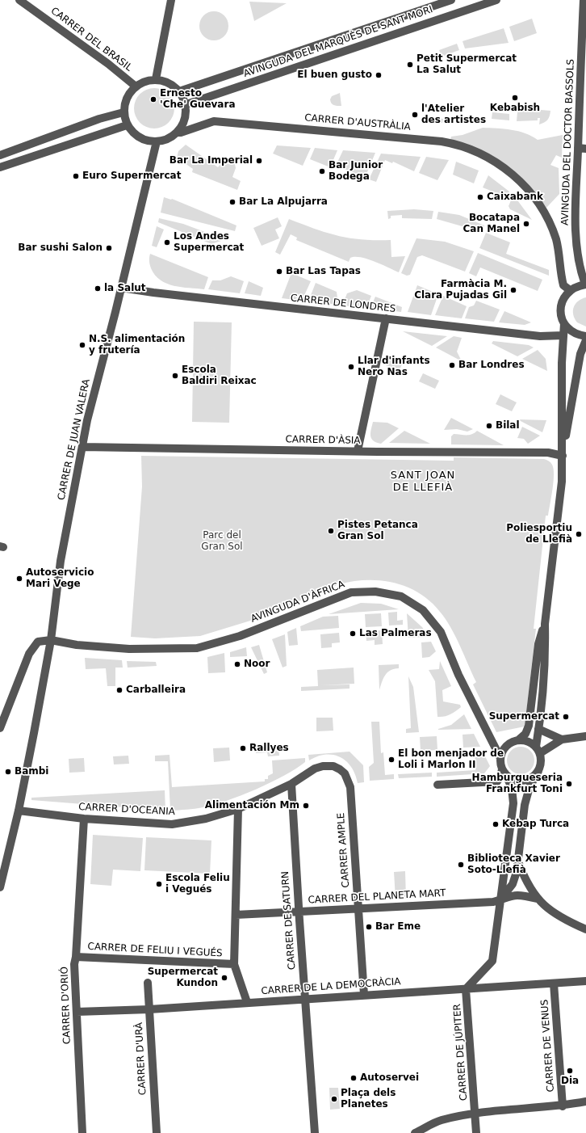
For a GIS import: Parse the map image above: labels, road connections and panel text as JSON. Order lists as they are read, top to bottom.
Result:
{
  "streets": {
    "street": [
      "CARRER DEL BRASIL",
      "AVINGUDA DEL MARQUÈS DE SANT MORI",
      "CARRER D'AUSTRÀLIA",
      "AVINGUDA DEL DOCTOR BASSOLS",
      "CARRER DE LONDRES",
      "CARRER DE JUAN VALERA",
      "CARRER D'ÀSIA",
      "AVINGUDA D'ÀFRICA",
      "CARRER D'OCEANIA",
      "CARRER AMPLE",
      "CARRER DEL PLANETA MART",
      "CARRER DE SATURN",
      "CARRER DE FELIU I VEGUÉS",
      "CARRER DE LA DEMOCRÀCIA",
      "CARRER D'ORIÓ",
      "CARRER DE VENUS",
      "CARRER DE JÚPITER",
      "CARRER D'URÀ"
    ]
  },
  "crossings": [
    ["CARRER DEL BRASIL", "AVINGUDA DEL MARQUÈS DE SANT MORI"],
    ["CARRER DEL BRASIL", "CARRER D'AUSTRÀLIA"],
    ["CARRER DEL BRASIL", "CARRER DE JUAN VALERA"],
    ["AVINGUDA DEL MARQUÈS DE SANT MORI", "CARRER D'AUSTRÀLIA"],
    ["AVINGUDA DEL MARQUÈS DE SANT MORI", "CARRER DE JUAN VALERA"],
    ["CARRER D'AUSTRÀLIA", "CARRER DE JUAN VALERA"],
    ["CARRER DE LONDRES", "CARRER DE JUAN VALERA"],
    ["CARRER DE JUAN VALERA", "CARRER D'ÀSIA"],
    ["CARRER DE JUAN VALERA", "AVINGUDA D'ÀFRICA"],
    ["CARRER DE JUAN VALERA", "CARRER D'OCEANIA"],
    ["CARRER D'OCEANIA", "CARRER AMPLE"],
    ["CARRER D'OCEANIA", "CARRER DE SATURN"],
    ["CARRER D'OCEANIA", "CARRER D'ORIÓ"],
    ["CARRER AMPLE", "CARRER DEL PLANETA MART"],
    ["CARRER AMPLE", "CARRER DE LA DEMOCRÀCIA"],
    ["CARRER DEL PLANETA MART", "CARRER DE SATURN"],
    ["CARRER DE SATURN", "CARRER DE LA DEMOCRÀCIA"],
    ["CARRER DE FELIU I VEGUÉS", "CARRER D'ORIÓ"],
    ["CARRER DE LA DEMOCRÀCIA", "CARRER D'ORIÓ"],
    ["CARRER DE LA DEMOCRÀCIA", "CARRER DE VENUS"],
    ["CARRER DE LA DEMOCRÀCIA", "CARRER DE JÚPITER"],
    ["CARRER DE LA DEMOCRÀCIA", "CARRER D'URÀ"]
  ],
  "districts": ["SANT JOAN DE LLEFIÀ"],
  "parks": ["Parc del Gran Sol"],
  "places": [
    "Petit Supermercat La Salut",
    "El buen gusto",
    "Kebabish",
    "Ernesto 'Che' Guevara",
    "l'Atelier des artistes",
    "Bar La Imperial",
    "Bar Junior Bodega",
    "Euro Supermercat",
    "Caixabank",
    "Bar La Alpujarra",
    "Bocatapa Can Manel",
    "Los Andes Supermercat",
    "Bar sushi Salon",
    "Bar Las Tapas",
    "la Salut",
    "Farmàcia M. Clara Pujadas Gil",
    "N.S. alimentación y frutería",
    "Bar Londres",
    "Llar d'infants Nero Nas",
    "Escola Baldiri Reixac",
    "Bilal",
    "Pistes Petanca Gran Sol",
    "Poliesportiu de Llefià",
    "Autoservicio Mari Vege",
    "Las Palmeras",
    "Noor",
    "Carballeira",
    "Supermercat",
    "Rallyes",
    "El bon menjador de Loli i Marlon II",
    "Bambi",
    "Hamburgueseria Frankfurt Toni",
    "Alimentación Mm",
    "Kebap Turca",
    "Biblioteca Xavier Soto-Llefià",
    "Escola Feliu i Vegués",
    "Bar Eme",
    "Supermercat Kundon",
    "Dia",
    "Autoservei",
    "Plaça dels Planetes"
  ]
}
